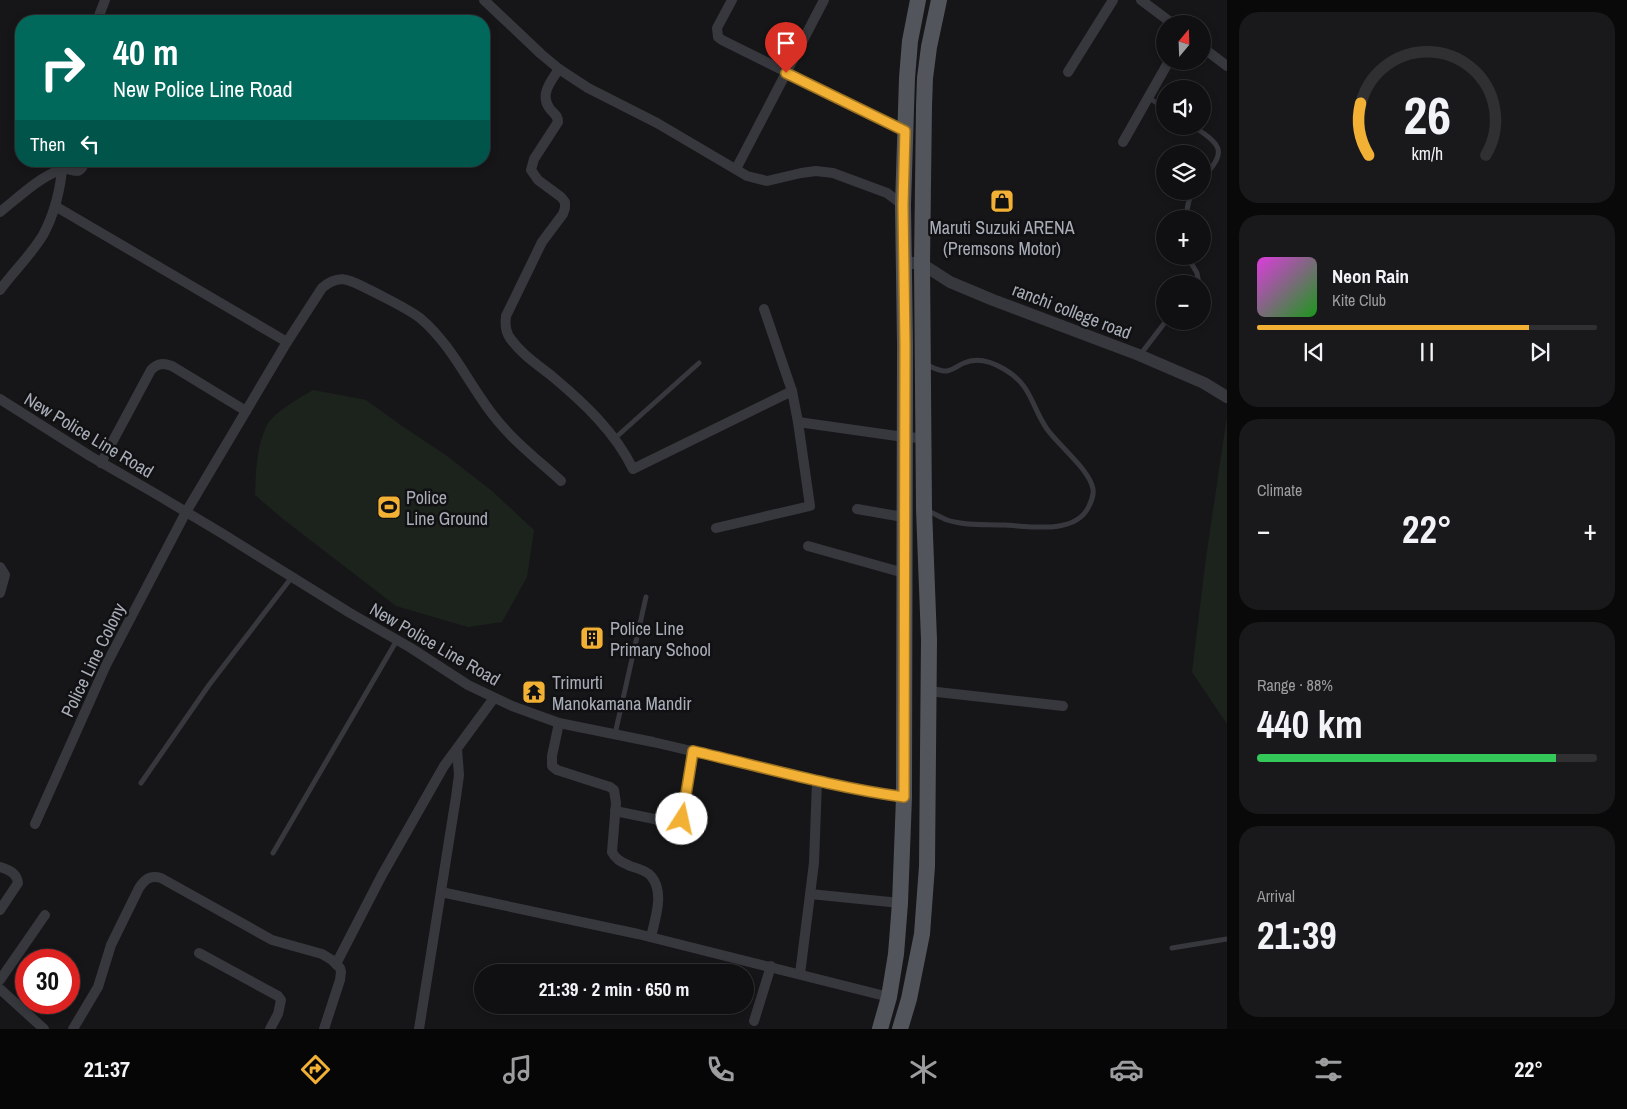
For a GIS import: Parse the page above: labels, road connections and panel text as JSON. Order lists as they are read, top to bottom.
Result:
{
  "streets": {
    "street": ["ranchi college road", "New Police Line Road", "Police Line Colony"]
  },
  "crossings": [
    ["New Police Line Road", "Police Line Colony"]
  ],
  "places": {
    "shop": ["Maruti Suzuki ARENA (Premsons Motor)"],
    "sports": ["Police Line Ground"],
    "building": ["Police Line Primary School"],
    "temple": ["Trimurti Manokamana Mandir"]
  },
  "north": "top",
  "page": {
    "map_buttons": ["+", "−"],
    "turn": ["40 m", "New Police Line Road"],
    "then": "Then",
    "song": ["Neon Rain", "Kite Club"],
    "tile": [
      "Climate",
      ["Range · 88%", "440 km"],
      ["Arrival", "21:39"]
    ],
    "heat": ["−", "22°", "+"],
    "limit": "30",
    "trip": "21:39 · 2 min · 650 m",
    "tabs": ["21:37", "22°"],
    "gauge": ["26", "km/h"]
  }
}
